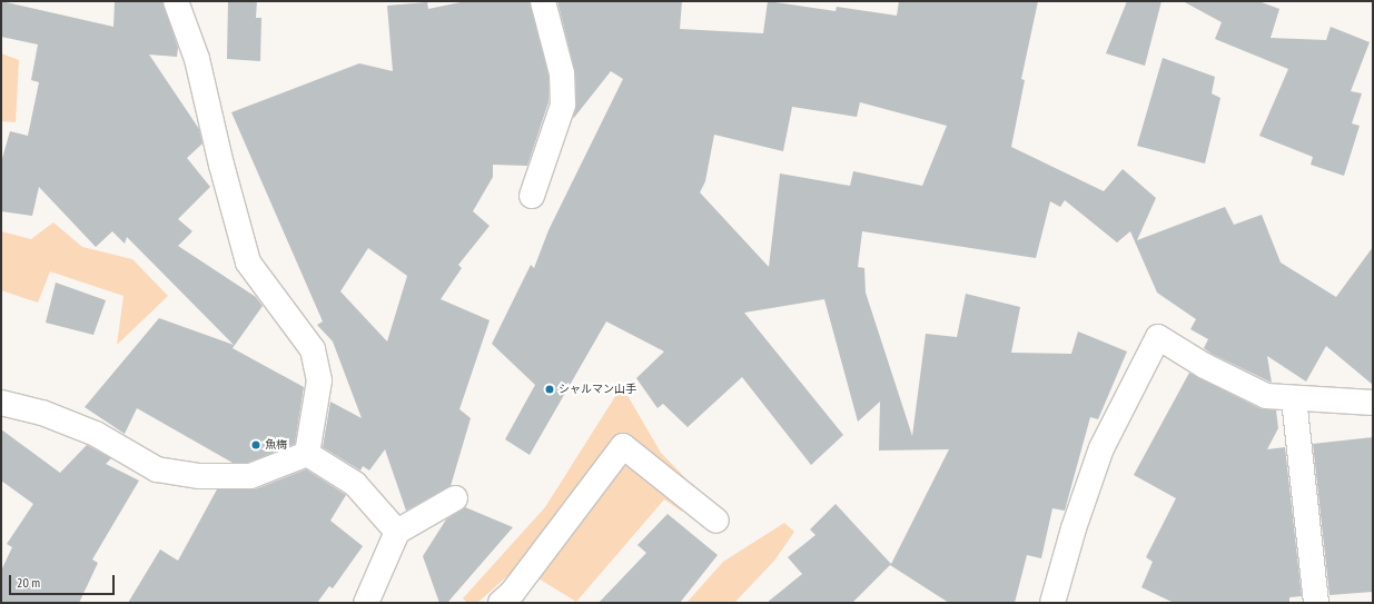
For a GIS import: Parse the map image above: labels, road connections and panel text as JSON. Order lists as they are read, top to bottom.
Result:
{
  "places": ["シャルマン山手", "魚梅"],
  "scale_bar": "20 m"
}
